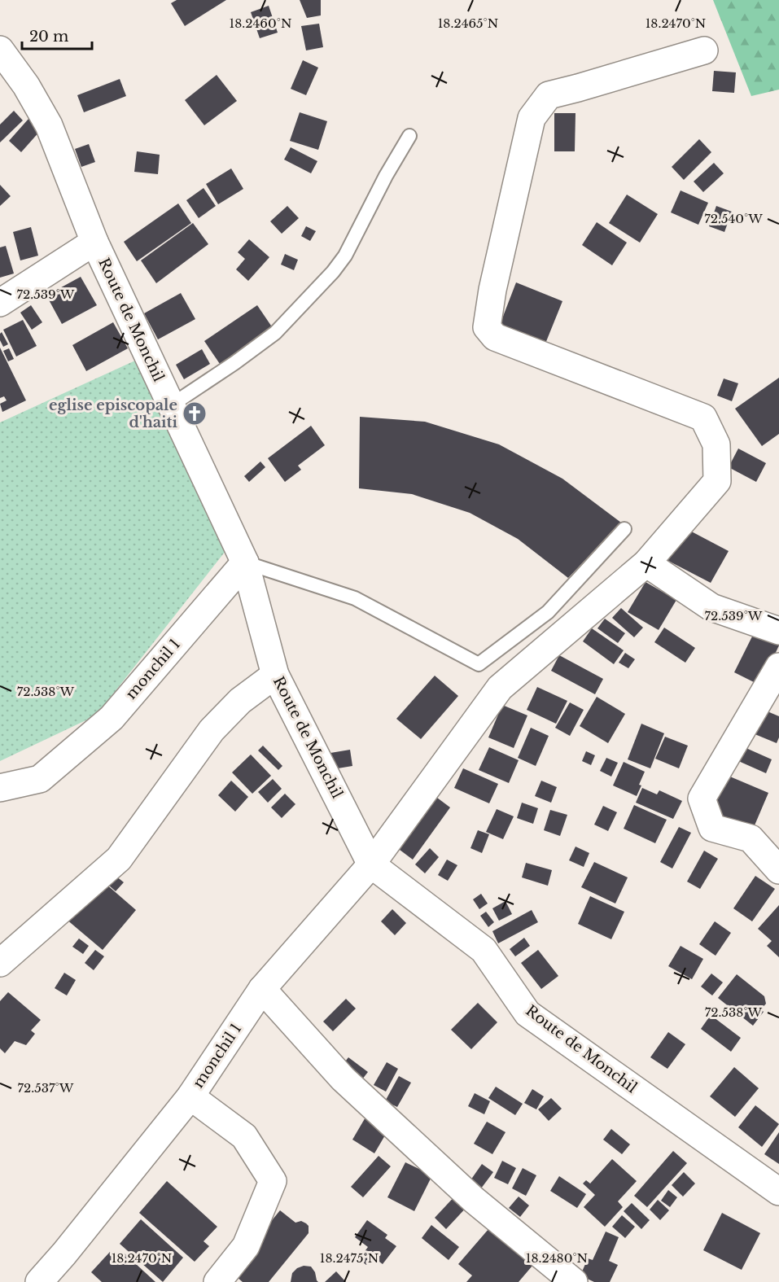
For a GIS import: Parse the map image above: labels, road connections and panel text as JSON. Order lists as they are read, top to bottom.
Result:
{
  "streets": {
    "street": ["Route de Monchil", "monchil 1"]
  },
  "crossings": [
    ["Route de Monchil", "monchil 1"]
  ],
  "places": {
    "church": ["eglise episcopale d'haiti"]
  },
  "scale_bar": "20 m",
  "coordinates": [
    "18.2460°N",
    "18.2465°N",
    "18.2470°N",
    "72.540°W",
    "72.539°W",
    "72.538°W",
    "72.537°W",
    "18.2475°N",
    "18.2480°N"
  ]
}
